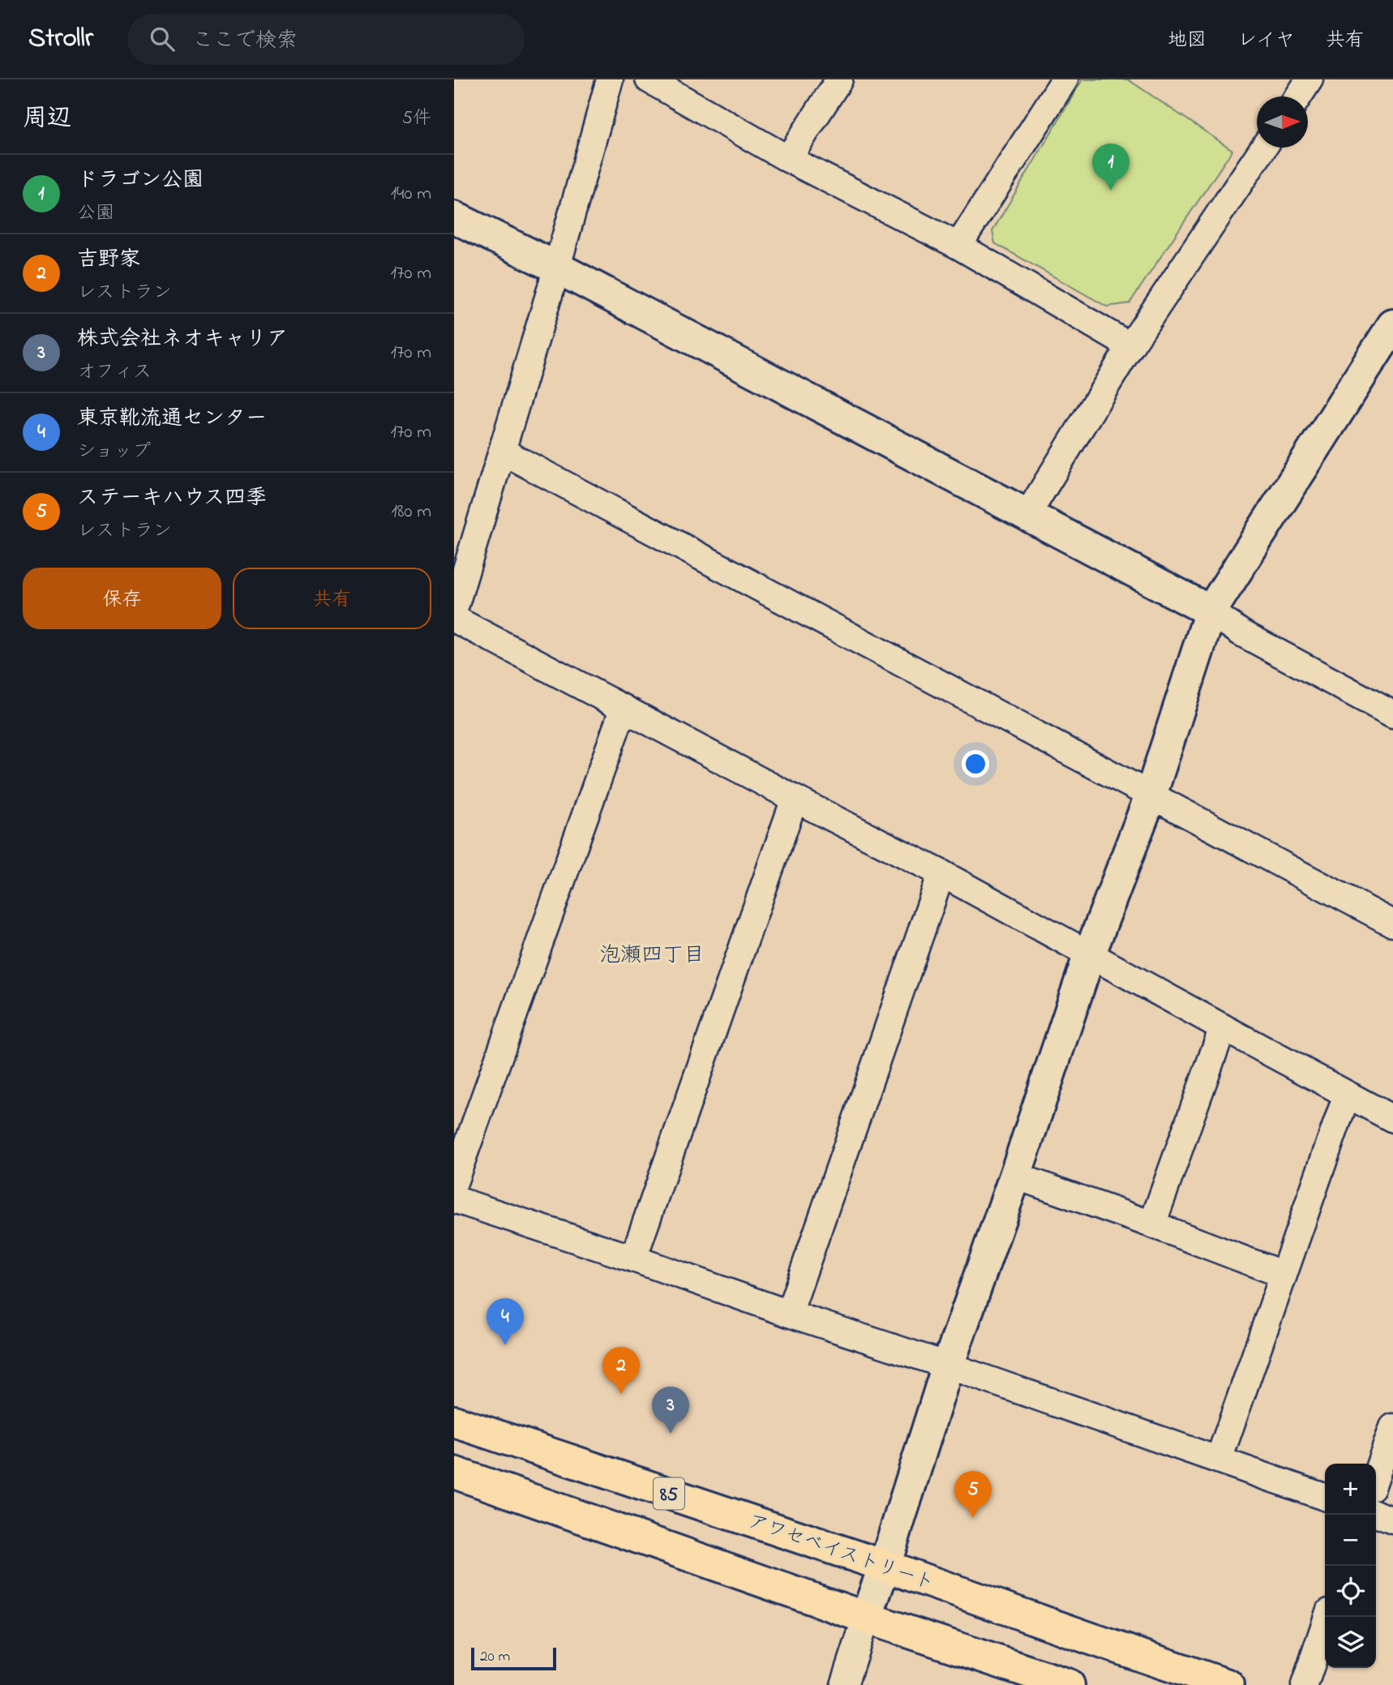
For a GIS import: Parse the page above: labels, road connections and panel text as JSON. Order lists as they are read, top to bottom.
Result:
{
  "streets": {
    "main road": ["85", "アワセベイストリート"]
  },
  "districts": ["泡瀬四丁目"],
  "scale_bar": "20 m",
  "north": "right",
  "page": {
    "header": "Strollr",
    "search": "ここで検索",
    "nav": ["地図", "レイヤ", "共有"],
    "heading": ["周辺", "5件"],
    "pins": [
      "1",
      "4",
      "2",
      "3",
      "5"
    ],
    "list": [
      {
        "mark": "1",
        "name": "ドラゴン公園",
        "note": "公園",
        "value": "140 m"
      },
      {
        "mark": "2",
        "name": "吉野家",
        "note": "レストラン",
        "value": "170 m"
      },
      {
        "mark": "3",
        "name": "株式会社ネオキャリア",
        "note": "オフィス",
        "value": "170 m"
      },
      {
        "mark": "4",
        "name": "東京靴流通センター",
        "note": "ショップ",
        "value": "170 m"
      },
      {
        "mark": "5",
        "name": "ステーキハウス四季",
        "note": "レストラン",
        "value": "180 m"
      }
    ],
    "buttons": ["保存", "共有"],
    "map_buttons": ["+", "−"],
    "scale": "20 m"
  }
}
